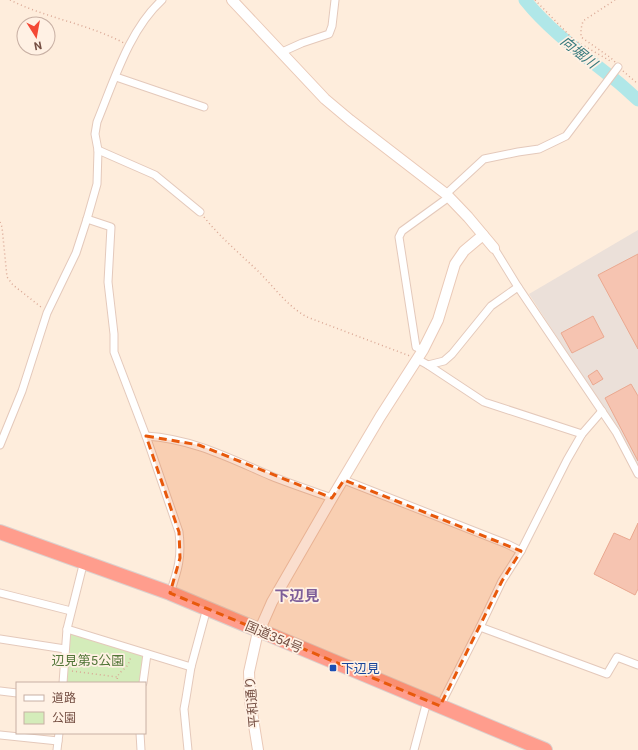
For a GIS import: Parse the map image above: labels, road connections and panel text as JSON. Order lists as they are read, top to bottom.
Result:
{
  "streets": {
    "highway": ["国道354号"],
    "street": ["平和通り"]
  },
  "crossings": [
    ["国道354号", "平和通り"]
  ],
  "districts": ["下辺見"],
  "water": ["向堀川"],
  "parks": ["辺見第5公園"],
  "places": {
    "transit": ["下辺見"]
  },
  "legend": ["道路", "公園"],
  "north": "bottom"
}
